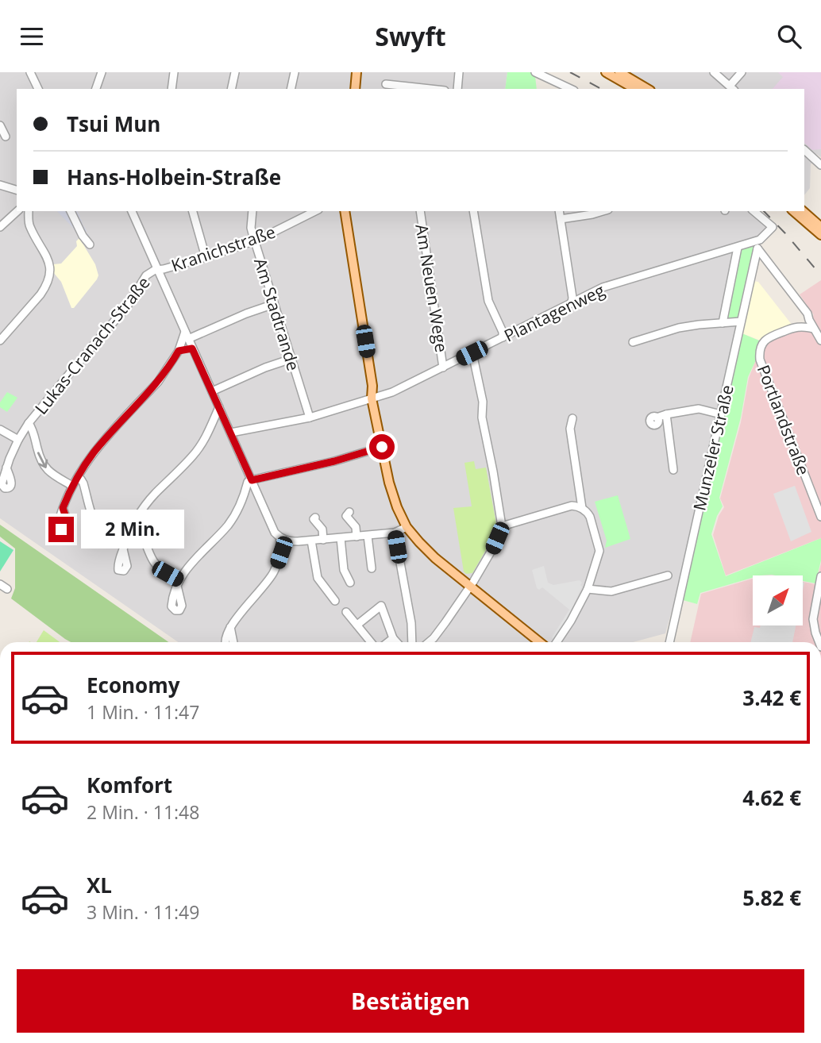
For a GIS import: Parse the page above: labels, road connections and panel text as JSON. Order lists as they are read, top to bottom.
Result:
{
  "streets": {
    "street": [
      "Kranichstraße",
      "Am Neuen Wege",
      "Plantagenweg",
      "Am Stadtrande",
      "Lukas-Cranach-Straße",
      "Portlandstraße",
      "Munzeler Straße"
    ]
  },
  "crossings": [
    ["Kranichstraße", "Am Stadtrande"],
    ["Kranichstraße", "Lukas-Cranach-Straße"],
    ["Am Neuen Wege", "Plantagenweg"],
    ["Plantagenweg", "Am Stadtrande"],
    ["Plantagenweg", "Munzeler Straße"]
  ],
  "north": "top right",
  "page": {
    "header": "Swyft",
    "banner": ["Tsui Mun", "Hans-Holbein-Straße"],
    "bubble": "2 Min.",
    "list": [
      {
        "name": "Economy",
        "note": "1 Min. · 11:47",
        "value": "3.42 €"
      },
      {
        "name": "Komfort",
        "note": "2 Min. · 11:48",
        "value": "4.62 €"
      },
      {
        "name": "XL",
        "note": "3 Min. · 11:49",
        "value": "5.82 €"
      }
    ],
    "buttons": "Bestätigen"
  }
}
